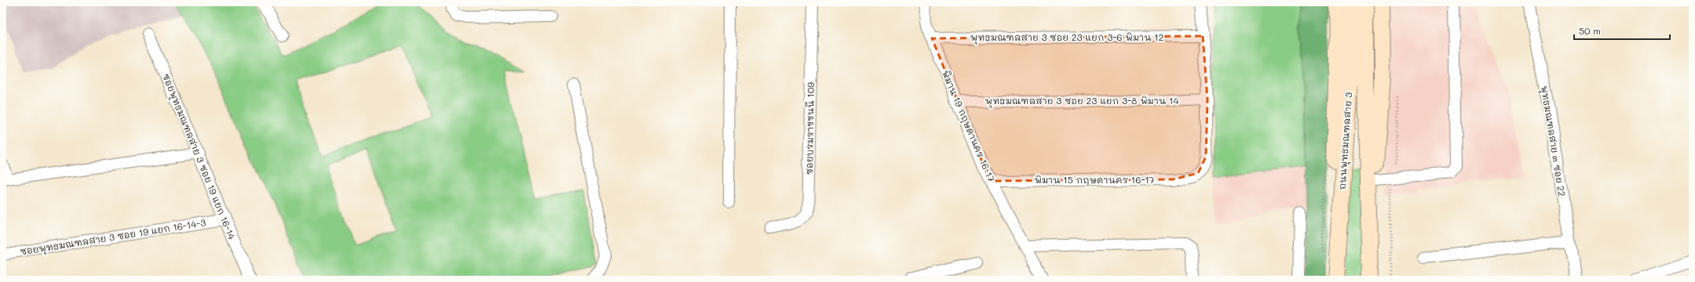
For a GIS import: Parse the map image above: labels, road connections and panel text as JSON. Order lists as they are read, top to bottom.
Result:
{
  "streets": {
    "main road": ["ถนนพุทธมณฑลสาย 3"],
    "street": [
      "พุทธมณฑลสาย 3 ซอย 23 แยก 3-6 พิมาน 12",
      "พุทธมณฑลสาย 3 ซอย 23 แยก 3-8 พิมาน 14",
      "พิมาน 19 กฤษดานคร 16-17",
      "ซอยบรมราชชนนี 109",
      "พุทธมณฑลสาย ๓ ซอย 22",
      "ซอยพุทธมณฑลสาย 3 ซอย 19 แยก 16-14",
      "พิมาน 15 กฤษดานคร 16-17",
      "ซอยพุทธมณฑลสาย 3 ซอย 19 แยก 16-14-3"
    ]
  },
  "crossings": [
    ["พุทธมณฑลสาย 3 ซอย 23 แยก 3-6 พิมาน 12", "พิมาน 19 กฤษดานคร 16-17"],
    ["พุทธมณฑลสาย 3 ซอย 23 แยก 3-8 พิมาน 14", "พิมาน 19 กฤษดานคร 16-17"],
    ["พุทธมณฑลสาย 3 ซอย 23 แยก 3-8 พิมาน 14", "พิมาน 15 กฤษดานคร 16-17"],
    ["พิมาน 19 กฤษดานคร 16-17", "พิมาน 15 กฤษดานคร 16-17"],
    ["ซอยพุทธมณฑลสาย 3 ซอย 19 แยก 16-14", "ซอยพุทธมณฑลสาย 3 ซอย 19 แยก 16-14-3"]
  ],
  "scale_bar": "50 m"
}
